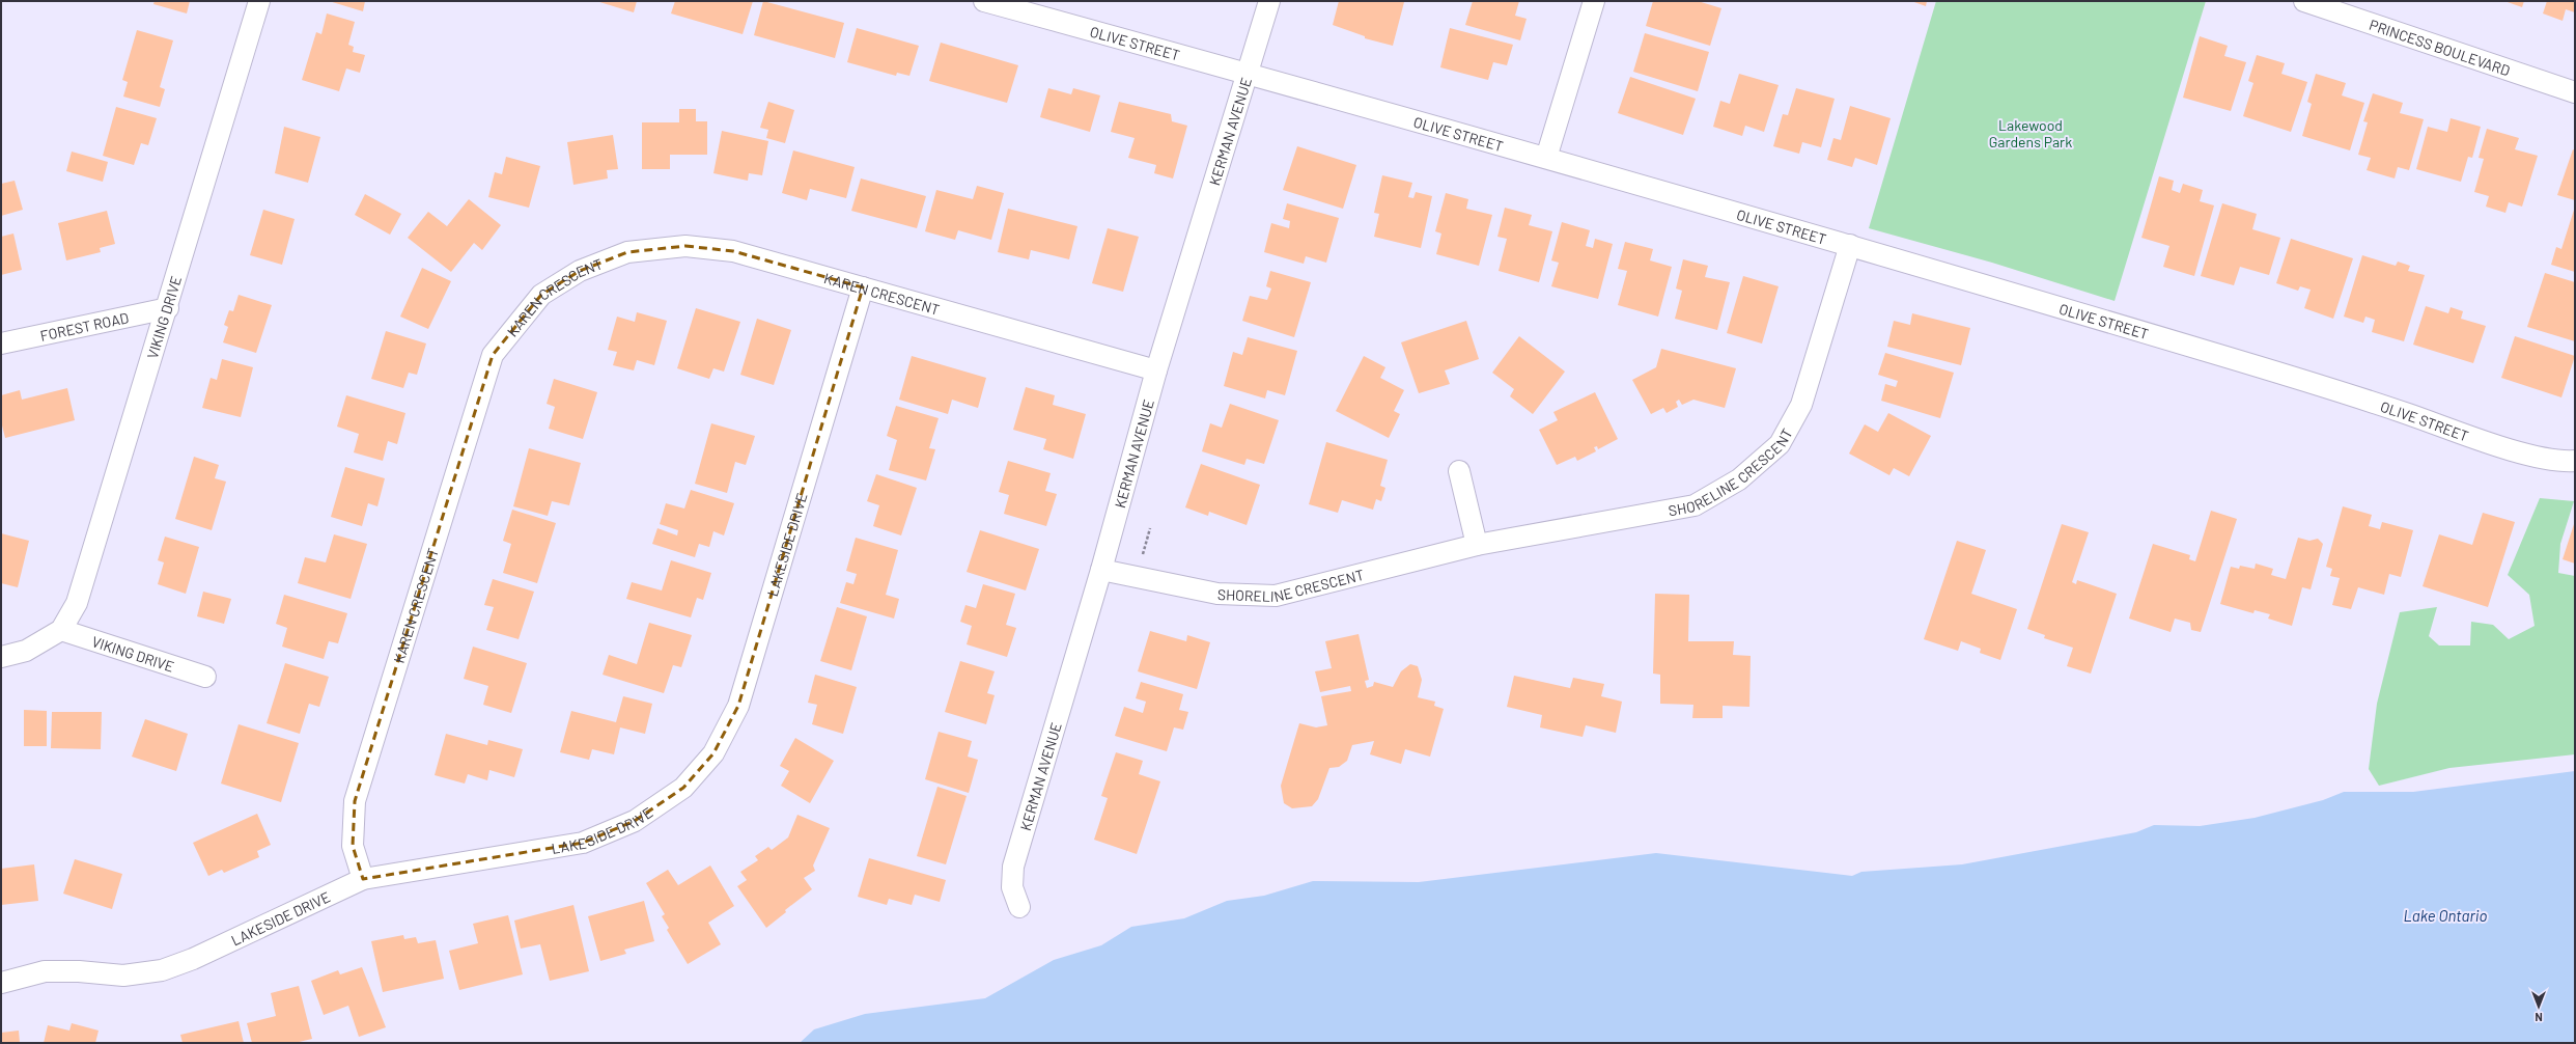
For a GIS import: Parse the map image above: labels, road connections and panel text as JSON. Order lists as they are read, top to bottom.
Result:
{
  "streets": {
    "street": [
      "OLIVE STREET",
      "PRINCESS BOULEVARD",
      "KERMAN AVENUE",
      "KAREN CRESCENT",
      "VIKING DRIVE",
      "FOREST ROAD",
      "SHORELINE CRESCENT",
      "LAKESIDE DRIVE"
    ]
  },
  "crossings": [
    ["OLIVE STREET", "KERMAN AVENUE"],
    ["OLIVE STREET", "SHORELINE CRESCENT"],
    ["KERMAN AVENUE", "KAREN CRESCENT"],
    ["KERMAN AVENUE", "SHORELINE CRESCENT"],
    ["KAREN CRESCENT", "LAKESIDE DRIVE"],
    ["VIKING DRIVE", "FOREST ROAD"]
  ],
  "water": ["Lake Ontario"],
  "parks": ["Lakewood Gardens Park"],
  "north": "bottom"
}
